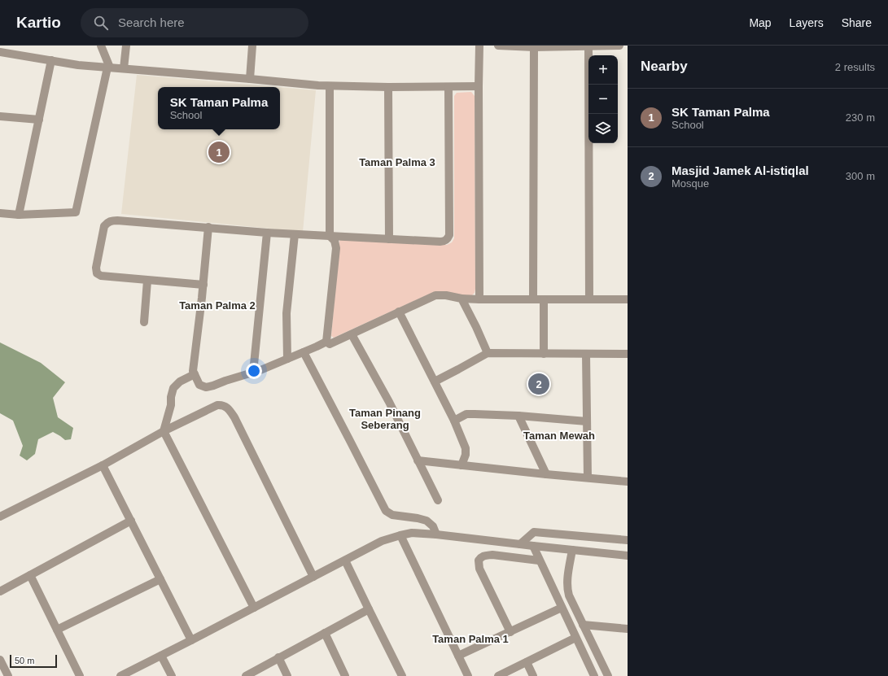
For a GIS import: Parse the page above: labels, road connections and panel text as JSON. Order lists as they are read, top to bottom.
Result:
{
  "districts": [
    "Taman Palma 3",
    "Taman Palma 2",
    "Taman Pinang Seberang",
    "Taman Mewah",
    "Taman Palma 1"
  ],
  "scale_bar": "50 m",
  "page": {
    "header": "Kartio",
    "search": "Search here",
    "nav": ["Map", "Layers", "Share"],
    "heading": ["Nearby", "2 results"],
    "map_buttons": ["+", "−"],
    "popup": ["SK Taman Palma", "School"],
    "list": [
      {
        "mark": "1",
        "name": "SK Taman Palma",
        "note": "School",
        "value": "230 m"
      },
      {
        "mark": "2",
        "name": "Masjid Jamek Al-istiqlal",
        "note": "Mosque",
        "value": "300 m"
      }
    ],
    "pins": ["1", "2"],
    "scale": "50 m"
  }
}
